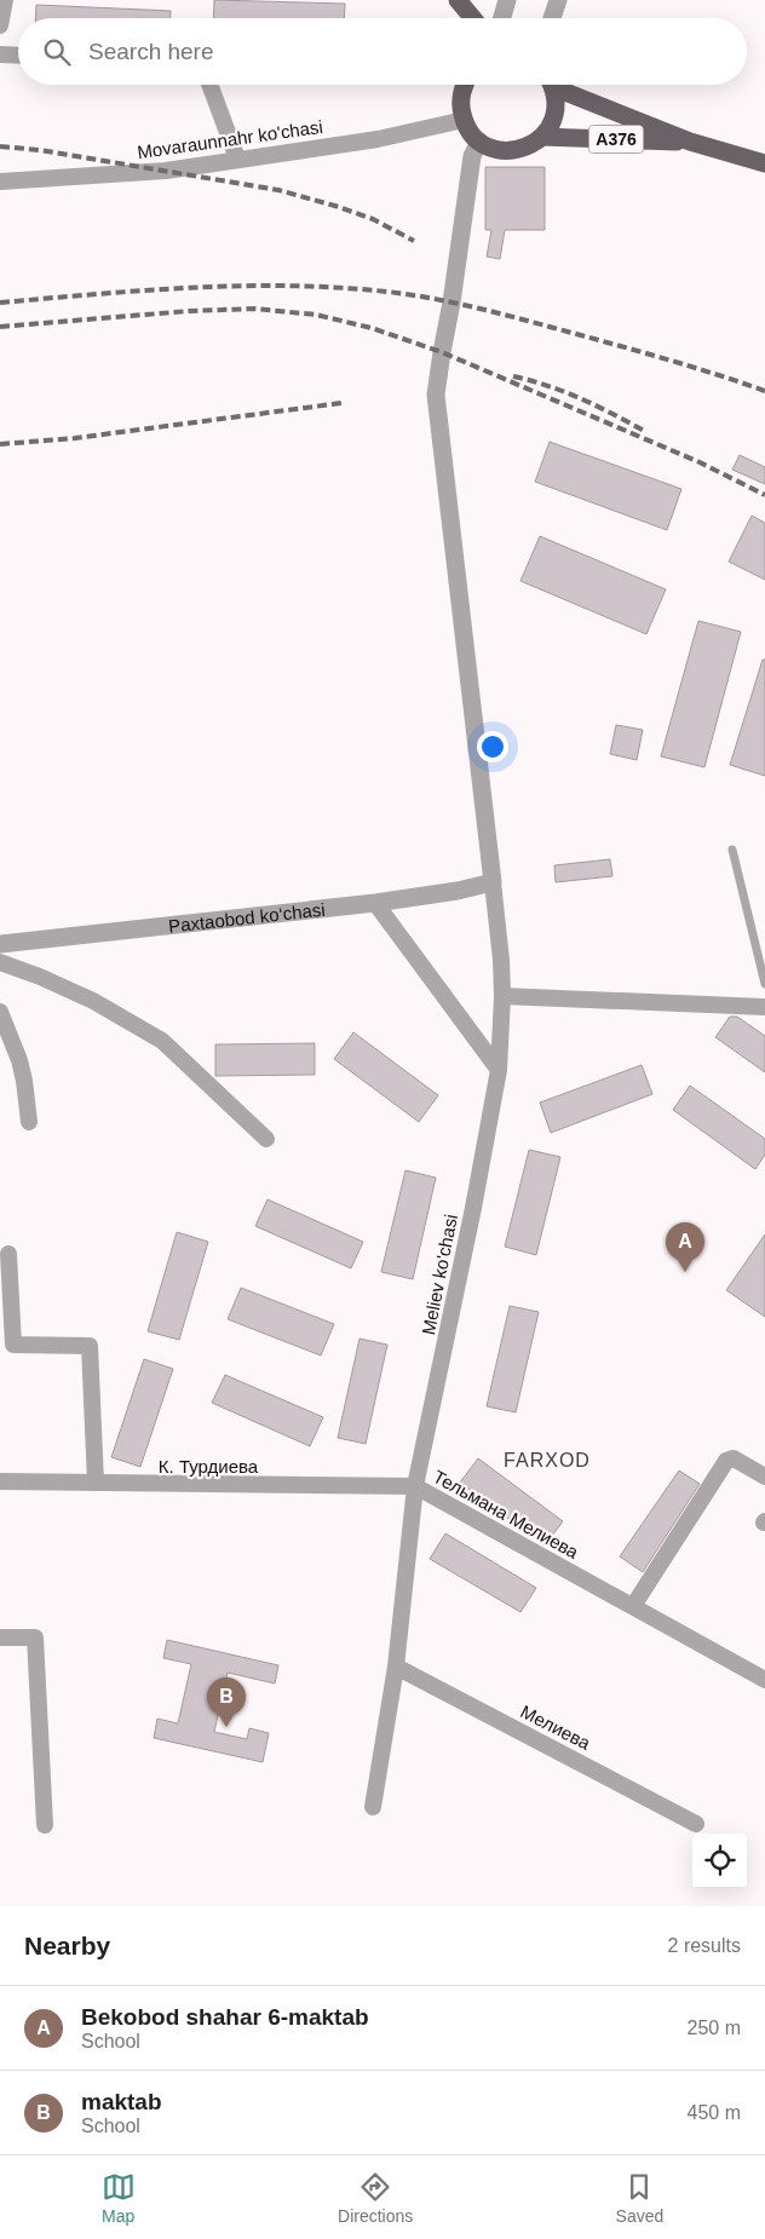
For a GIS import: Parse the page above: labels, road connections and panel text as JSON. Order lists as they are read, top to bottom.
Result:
{
  "streets": {
    "main road": ["A376"],
    "street": [
      "Movaraunnahr ko'chasi",
      "Paxtaobod ko‘chasi",
      "Meliev ko'chasi",
      "К. Турдиева",
      "Тельмана Мелиева",
      "Мелиева"
    ]
  },
  "crossings": [
    ["Paxtaobod ko‘chasi", "Meliev ko'chasi"],
    ["Meliev ko'chasi", "К. Турдиева"],
    ["Meliev ko'chasi", "Тельмана Мелиева"],
    ["К. Турдиева", "Тельмана Мелиева"],
    ["Тельмана Мелиева", "Мелиева"]
  ],
  "districts": ["FARXOD"],
  "page": {
    "search": "Search here",
    "pins": ["A", "B"],
    "heading": ["Nearby", "2 results"],
    "list": [
      {
        "mark": "A",
        "name": "Bekobod shahar 6-maktab",
        "note": "School",
        "value": "250 m"
      },
      {
        "mark": "B",
        "name": "maktab",
        "note": "School",
        "value": "450 m"
      }
    ],
    "nav": ["Map", "Directions", "Saved"]
  }
}
